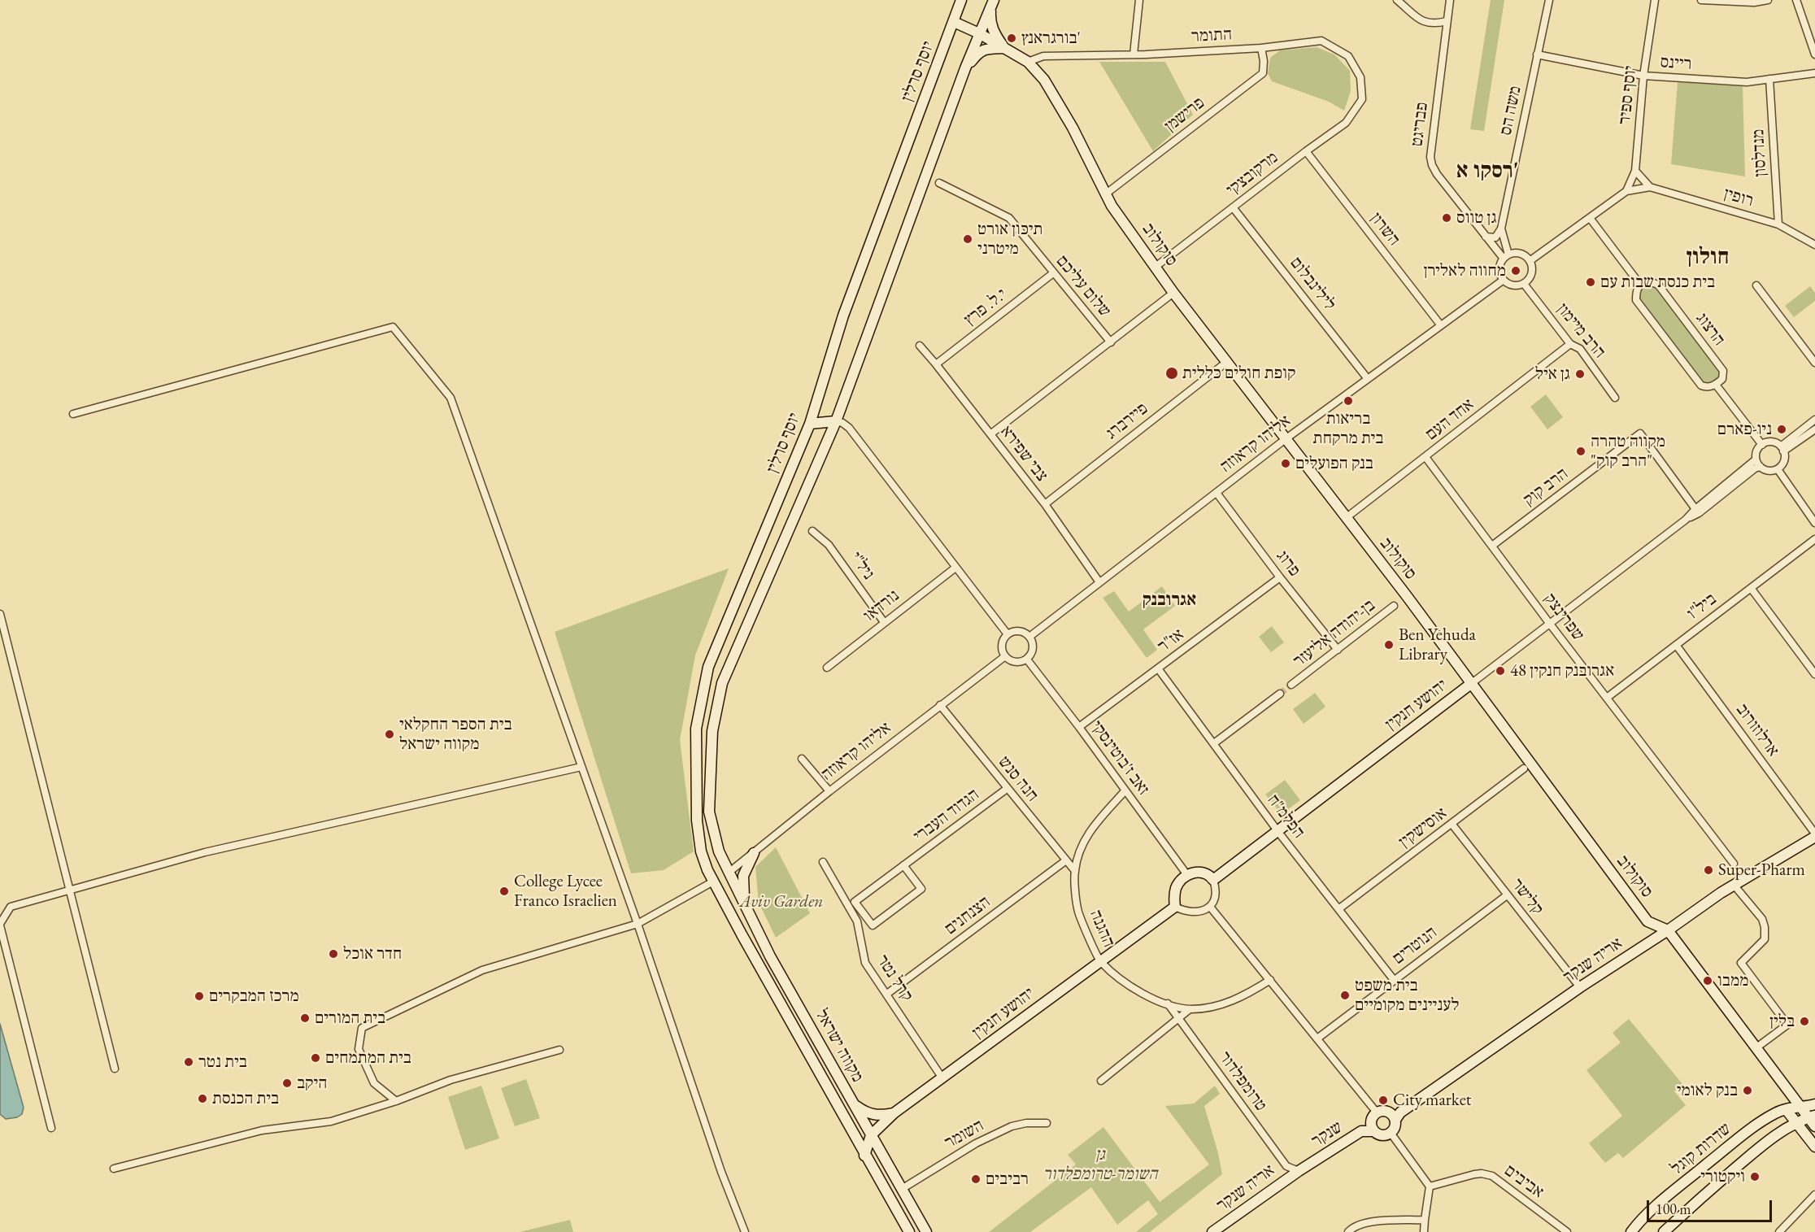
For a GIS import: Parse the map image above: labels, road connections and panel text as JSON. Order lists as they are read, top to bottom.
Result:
{
  "streets": {
    "street": [
      "התומר",
      "ריינס",
      "יוסף סרלין",
      "יוסף ספיר",
      "משה הס",
      "פרישמן",
      "פבריגט",
      "מנדלסון",
      "מרקובצקי",
      "רופין",
      "השרון",
      "סוקולוב",
      "לילינבלום",
      "שלום עליכם",
      "י.ל. פרץ",
      "הרצוג",
      "הרב מיימון",
      "אחד העם",
      "פיירברג",
      "אליהו קראוזה",
      "צבי שפירא",
      "הרב קוק",
      "פרוג",
      "ניל\"י",
      "נורדאו",
      "ביל\"ו",
      "שפרינצק",
      "בן-יהודה אליעזר",
      "אז\"ר",
      "יהושע חנקין",
      "ארלוזורוב",
      "זאב ז'בוטינסקי",
      "חנה סנש",
      "הגדוד העברי",
      "הפלמ\"ח",
      "אוסישקין",
      "קלישר",
      "הצנחנים",
      "ההגנה",
      "הנוטרים",
      "אריה שנקר",
      "קרל נטר",
      "מקווה ישראל",
      "טרומפלדור",
      "השומר",
      "שנקר",
      "שדרות קוגל",
      "אביבים"
    ]
  },
  "crossings": [
    ["התומר", "פרישמן"],
    ["התומר", "מרקובצקי"],
    ["התומר", "סוקולוב"],
    ["ריינס", "יוסף ספיר"],
    ["ריינס", "משה הס"],
    ["ריינס", "מנדלסון"],
    ["יוסף סרלין", "סוקולוב"],
    ["יוסף סרלין", "מקווה ישראל"],
    ["יוסף ספיר", "רופין"],
    ["משה הס", "פבריגט"],
    ["משה הס", "הרב מיימון"],
    ["משה הס", "אליהו קראוזה"],
    ["פרישמן", "סוקולוב"],
    ["פבריגט", "הרב מיימון"],
    ["פבריגט", "אליהו קראוזה"],
    ["מנדלסון", "רופין"],
    ["מרקובצקי", "השרון"],
    ["מרקובצקי", "סוקולוב"],
    ["מרקובצקי", "לילינבלום"],
    ["השרון", "אליהו קראוזה"],
    ["סוקולוב", "אחד העם"],
    ["סוקולוב", "פיירברג"],
    ["סוקולוב", "אליהו קראוזה"],
    ["סוקולוב", "יהושע חנקין"],
    ["סוקולוב", "אריה שנקר"],
    ["סוקולוב", "שדרות קוגל"],
    ["לילינבלום", "אליהו קראוזה"],
    ["שלום עליכם", "י.ל. פרץ"],
    ["י.ל. פרץ", "צבי שפירא"],
    ["הרב מיימון", "אחד העם"],
    ["הרב מיימון", "אליהו קראוזה"],
    ["אחד העם", "שפרינצק"],
    ["פיירברג", "צבי שפירא"],
    ["אליהו קראוזה", "צבי שפירא"],
    ["אליהו קראוזה", "פרוג"],
    ["אליהו קראוזה", "זאב ז'בוטינסקי"],
    ["אליהו קראוזה", "חנה סנש"],
    ["אליהו קראוזה", "מקווה ישראל"],
    ["הרב קוק", "שפרינצק"],
    ["הרב קוק", "יהושע חנקין"],
    ["פרוג", "בן-יהודה אליעזר"],
    ["פרוג", "אז\"ר"],
    ["ניל\"י", "נורדאו"],
    ["ביל\"ו", "שפרינצק"],
    ["ביל\"ו", "ארלוזורוב"],
    ["שפרינצק", "יהושע חנקין"],
    ["אז\"ר", "זאב ז'בוטינסקי"],
    ["אז\"ר", "הפלמ\"ח"],
    ["יהושע חנקין", "זאב ז'בוטינסקי"],
    ["יהושע חנקין", "הפלמ\"ח"],
    ["יהושע חנקין", "ההגנה"],
    ["יהושע חנקין", "קרל נטר"],
    ["יהושע חנקין", "מקווה ישראל"],
    ["ארלוזורוב", "אריה שנקר"],
    ["זאב ז'בוטינסקי", "ההגנה"],
    ["חנה סנש", "הגדוד העברי"],
    ["חנה סנש", "הצנחנים"],
    ["חנה סנש", "ההגנה"],
    ["הפלמ\"ח", "אוסישקין"],
    ["הפלמ\"ח", "הנוטרים"],
    ["אוסישקין", "קלישר"],
    ["קלישר", "הנוטרים"],
    ["קלישר", "אריה שנקר"],
    ["הצנחנים", "קרל נטר"],
    ["ההגנה", "טרומפלדור"],
    ["אריה שנקר", "טרומפלדור"],
    ["אריה שנקר", "שנקר"],
    ["מקווה ישראל", "השומר"],
    ["טרומפלדור", "שנקר"]
  ],
  "districts": ["רסקו א'", "חולון", "אגרובנק"],
  "parks": ["Aviv Garden", "גן השומר-טרומפלדור"],
  "places": [
    "בורגראנץ'",
    "גן טווס",
    "תיכון אורט מיטרני",
    "מחווה לאלירן",
    "בית כנסת שבות עם",
    "קופת חולים כללית",
    "גן איל",
    "בריאות בית מרקחת",
    "ניו-פארם",
    "מקווה טהרה \"הרב קוק\"",
    "בנק הפועלים",
    "Ben Yehuda Library",
    "אגרובנק חנקין 48",
    "בית הספר החקלאי מקווה ישראל",
    "Super-Pharm",
    "College Lycee Franco Israelien",
    "חדר אוכל",
    "ממבו",
    "בית משפט לעניינים מקומיים",
    "מרכז המבקרים",
    "בית המורים",
    "בלין",
    "בית המתמחים",
    "בית נטר",
    "היקב",
    "בנק לאומי",
    "בית הכנסת",
    "City market",
    "ויקטורי",
    "רביבים"
  ],
  "scale_bar": "100 m"
}
